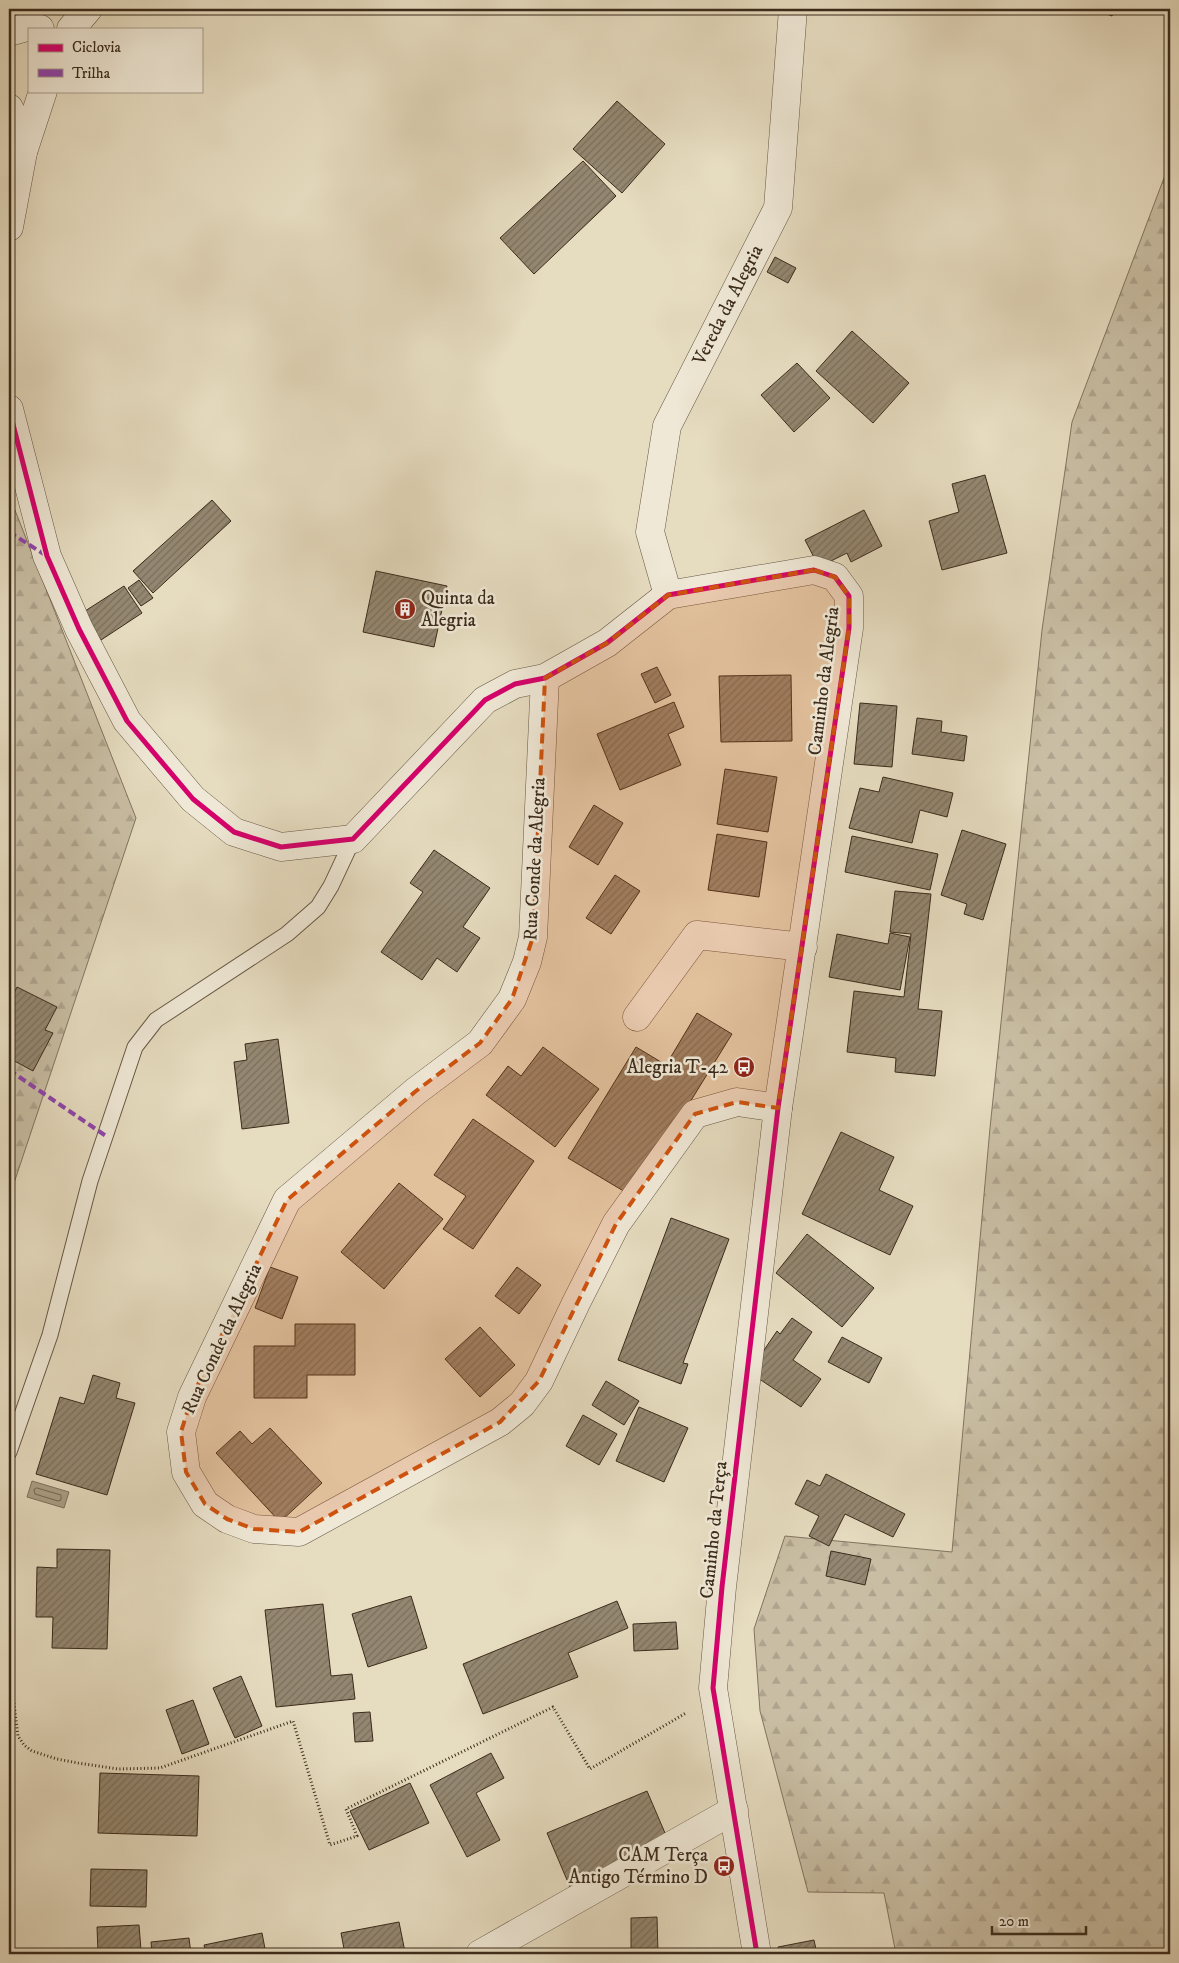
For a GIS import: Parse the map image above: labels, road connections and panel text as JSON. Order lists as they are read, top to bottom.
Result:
{
  "streets": {
    "street": [
      "Vereda da Alegria",
      "Caminho da Alegria",
      "Rua Conde da Alegria",
      "Caminho da Terça"
    ]
  },
  "crossings": [
    ["Vereda da Alegria", "Caminho da Alegria"],
    ["Caminho da Alegria", "Rua Conde da Alegria"],
    ["Caminho da Alegria", "Caminho da Terça"],
    ["Rua Conde da Alegria", "Caminho da Terça"]
  ],
  "places": {
    "building": ["Quinta da Alegria"],
    "bus stop": ["Alegria T-42", "CAM Terça Antigo Término D"]
  },
  "legend": ["Ciclovia", "Trilha"],
  "scale_bar": "20 m"
}
